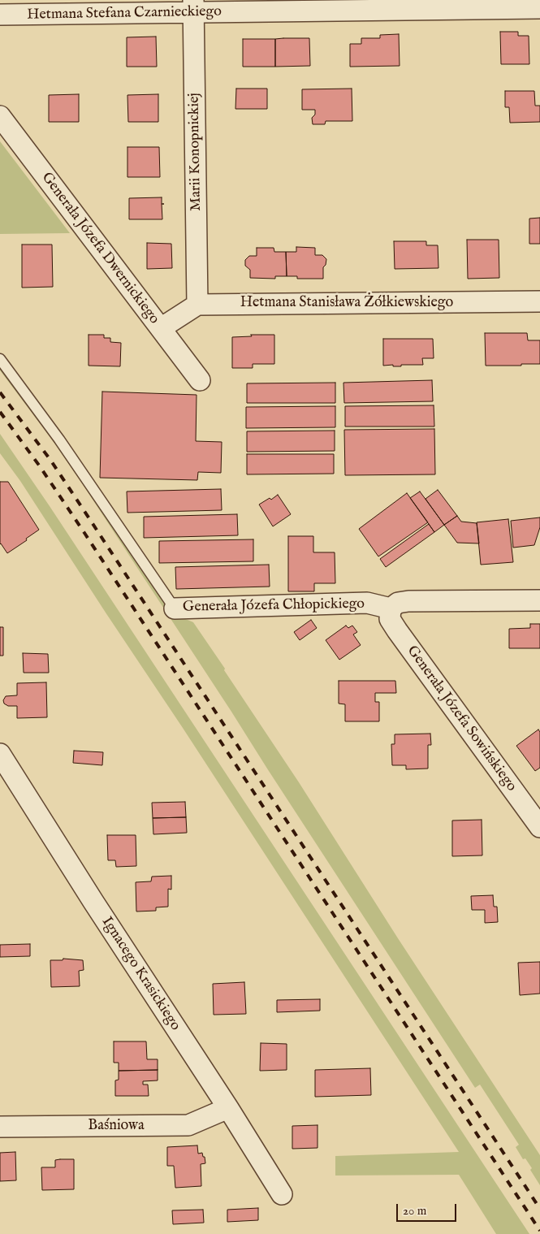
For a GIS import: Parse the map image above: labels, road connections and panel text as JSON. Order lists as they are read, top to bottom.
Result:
{
  "streets": {
    "street": [
      "Hetmana Stefana Czarnieckiego",
      "Marii Konopnickiej",
      "Generała Józefa Dwernickiego",
      "Hetmana Stanisława Żółkiewskiego",
      "Generała Józefa Chłopickiego",
      "Generała Józefa Sowińskiego",
      "Ignacego Krasickiego",
      "Baśniowa"
    ]
  },
  "crossings": [
    ["Hetmana Stefana Czarnieckiego", "Marii Konopnickiej"],
    ["Marii Konopnickiej", "Hetmana Stanisława Żółkiewskiego"],
    ["Generała Józefa Chłopickiego", "Generała Józefa Sowińskiego"],
    ["Ignacego Krasickiego", "Baśniowa"]
  ],
  "scale_bar": "20 m"
}
